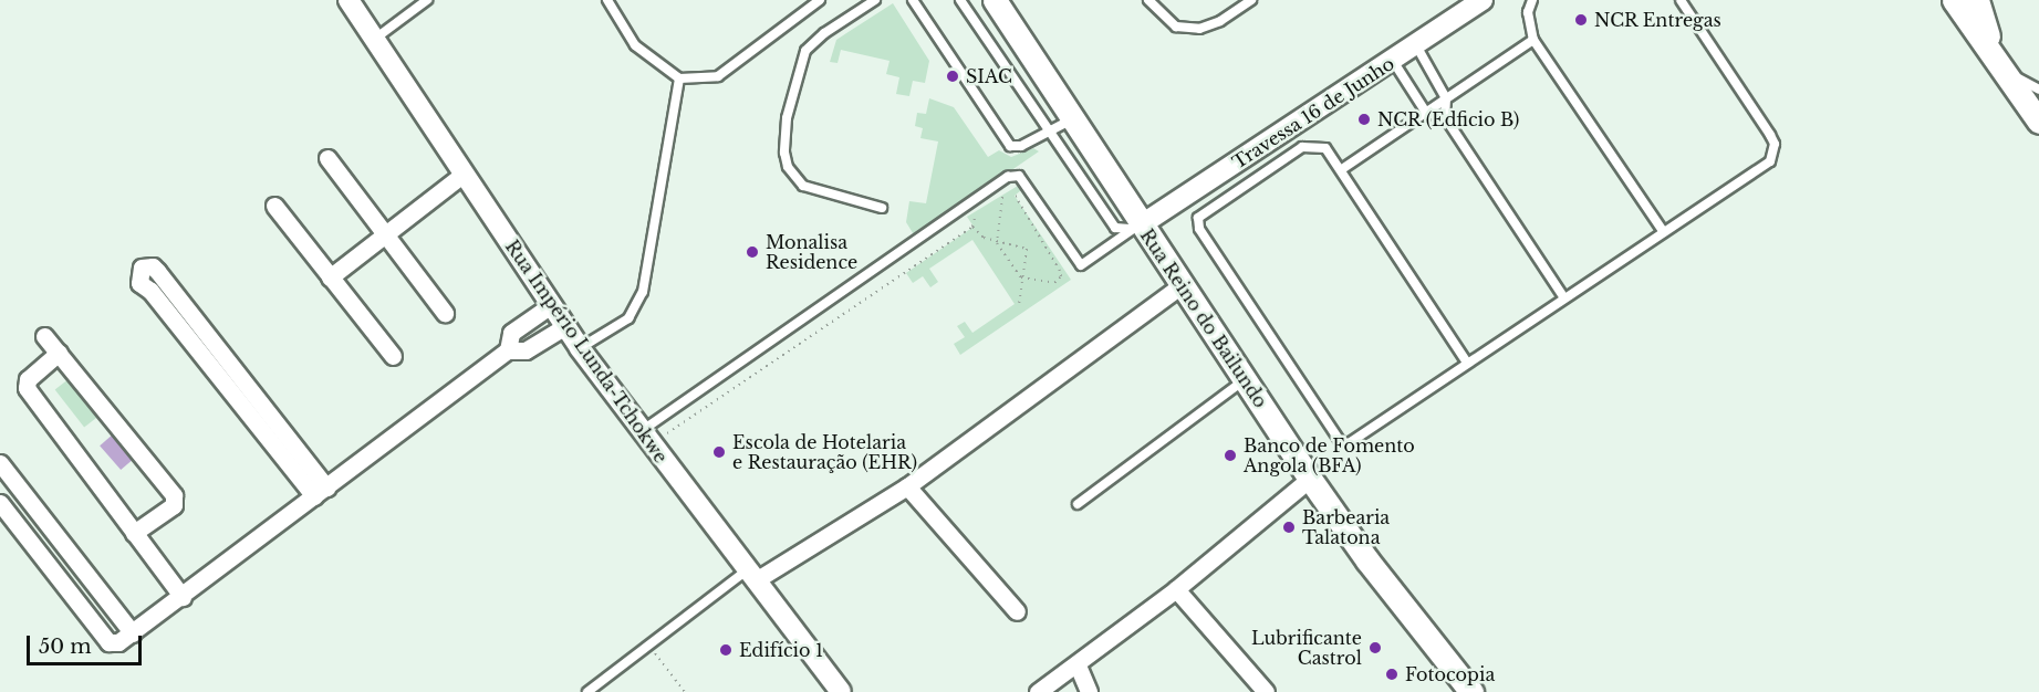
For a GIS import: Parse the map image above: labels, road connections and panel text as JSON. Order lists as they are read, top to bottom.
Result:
{
  "streets": {
    "main road": ["Rua Reino do Bailundo"],
    "street": ["Travessa 16 de Junho", "Rua Império Lunda-Tchokwe"]
  },
  "crossings": [
    ["Travessa 16 de Junho", "Rua Reino do Bailundo"]
  ],
  "places": [
    "NCR Entregas",
    "SIAC",
    "NCR (Edficio B)",
    "Monalisa Residence",
    "Escola de Hotelaria e Restauração (EHR)",
    "Banco de Fomento Angola (BFA)",
    "Barbearia Talatona",
    "Lubrificante Castrol",
    "Edifício 1",
    "Fotocopia"
  ],
  "scale_bar": "50 m"
}
